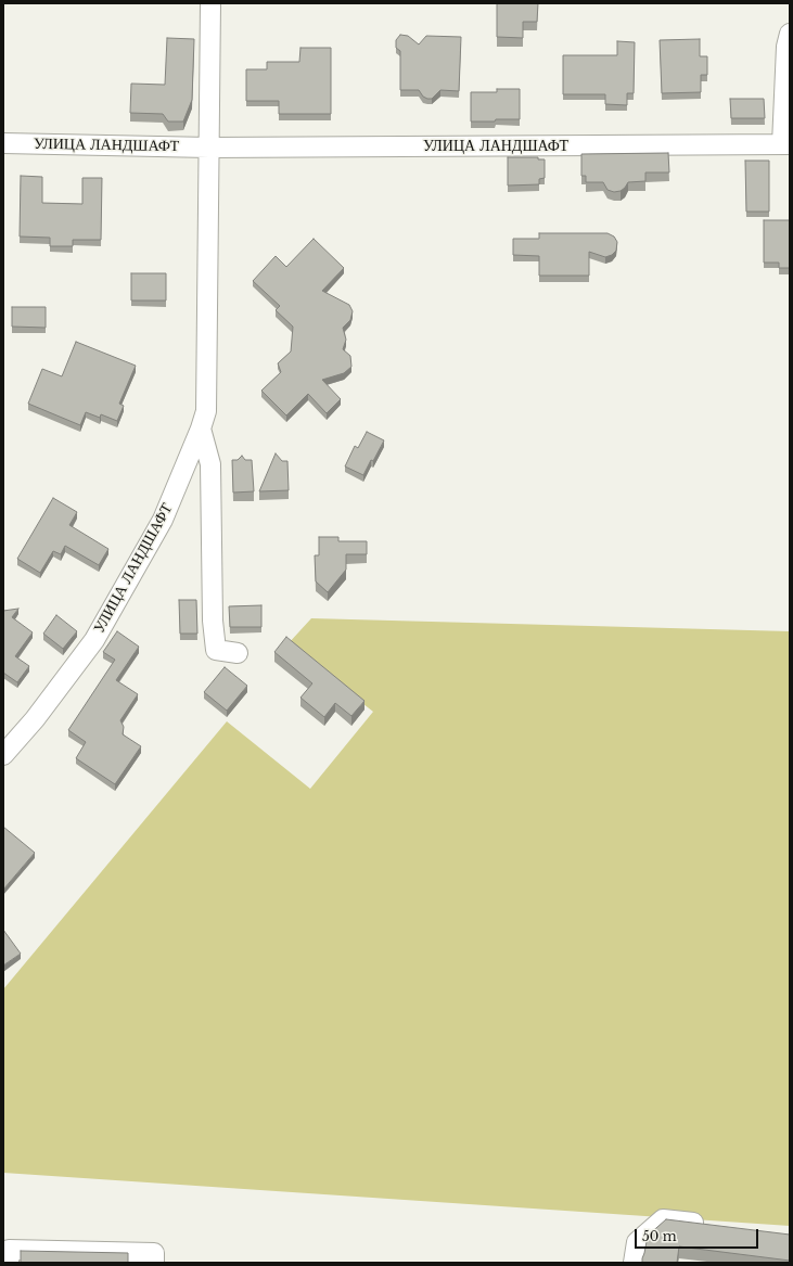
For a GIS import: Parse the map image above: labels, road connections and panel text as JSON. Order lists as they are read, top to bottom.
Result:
{
  "streets": {
    "street": ["УЛИЦА ЛАНДШАФТ"]
  },
  "scale_bar": "50 m"
}
